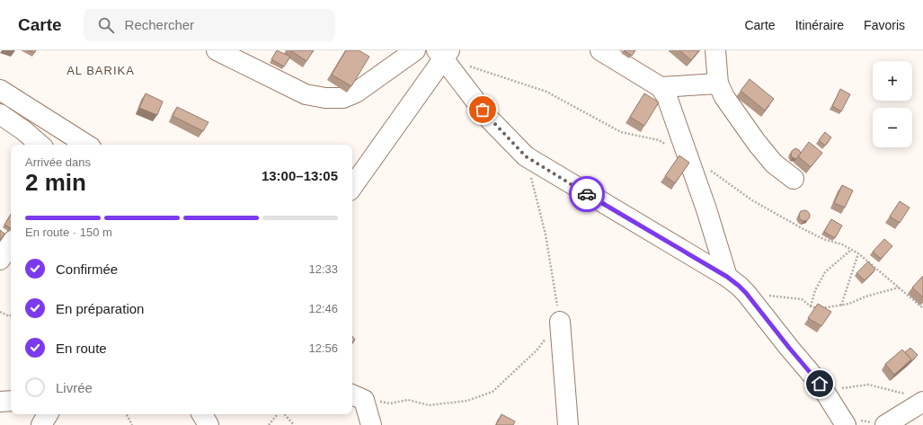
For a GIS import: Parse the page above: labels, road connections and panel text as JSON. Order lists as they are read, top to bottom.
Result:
{
  "districts": ["AL BARIKA"],
  "page": {
    "header": "Carte",
    "search": "Rechercher",
    "nav": ["Carte", "Itinéraire", "Favoris"],
    "map_buttons": ["+", "−"],
    "heading": ["2 min", "Arrivée dans", "13:00–13:05"],
    "bar": "En route · 150 m",
    "list": [
      ["Confirmée", "12:33"],
      ["En préparation", "12:46"],
      ["En route", "12:56"],
      "Livrée"
    ]
  }
}
